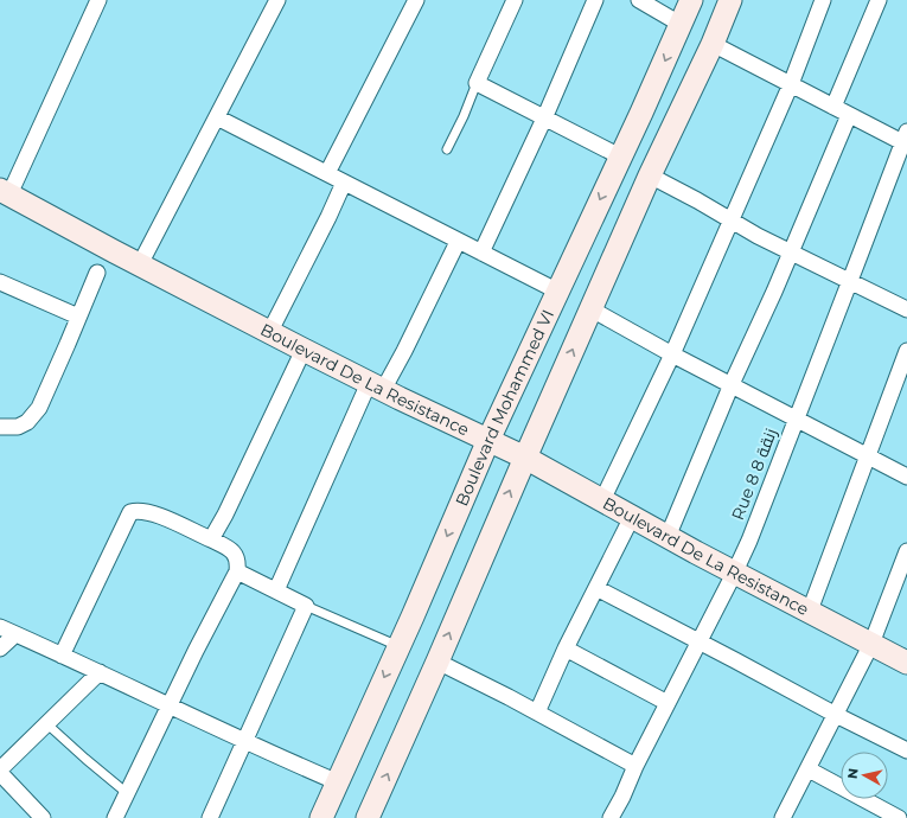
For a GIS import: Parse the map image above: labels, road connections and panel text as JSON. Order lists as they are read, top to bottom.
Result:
{
  "streets": {
    "main road": ["Boulevard De La Resistance", "Boulevard Mohammed VI"],
    "street": ["Rue 8 8 زنقة"]
  },
  "crossings": [
    ["Boulevard De La Resistance", "Boulevard Mohammed VI"],
    ["Boulevard De La Resistance", "Rue 8 8 زنقة"]
  ],
  "north": "left"
}
